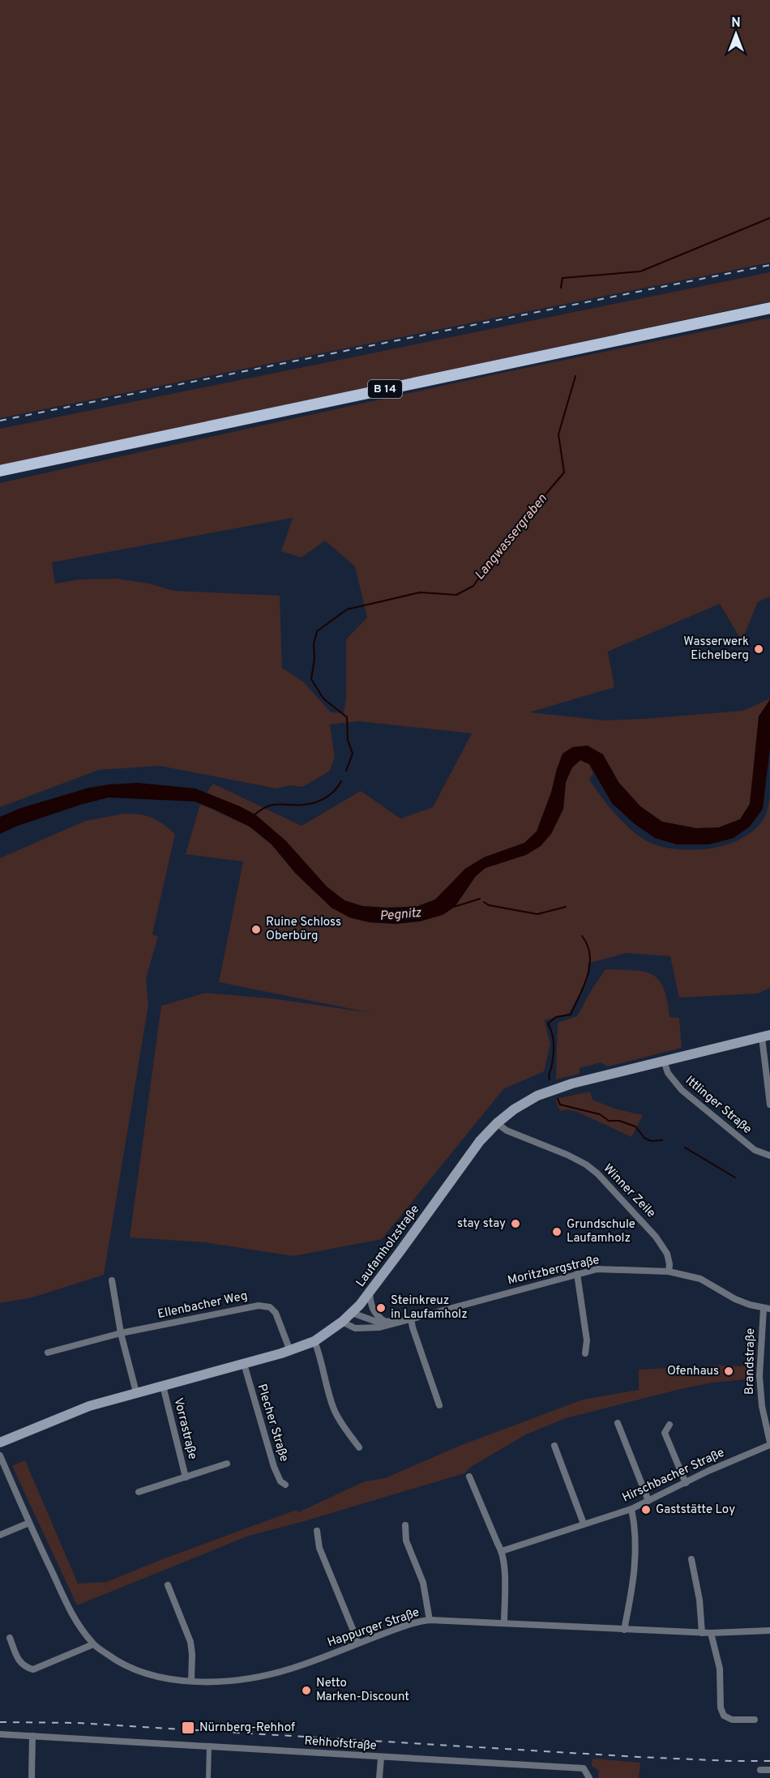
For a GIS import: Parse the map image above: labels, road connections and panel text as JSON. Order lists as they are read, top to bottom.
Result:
{
  "streets": {
    "main road": ["B 14", "Laufamholzstraße"],
    "street": [
      "Ittlinger Straße",
      "Winner Zeile",
      "Moritzbergstraße",
      "Ellenbacher Weg",
      "Brandstraße",
      "Plecher Straße",
      "Vorrastraße",
      "Hirschbacher Straße",
      "Happurger Straße",
      "Rehhofstraße"
    ]
  },
  "crossings": [
    ["Ittlinger Straße", "Laufamholzstraße"],
    ["Winner Zeile", "Laufamholzstraße"],
    ["Winner Zeile", "Moritzbergstraße"],
    ["Laufamholzstraße", "Moritzbergstraße"],
    ["Laufamholzstraße", "Ellenbacher Weg"],
    ["Laufamholzstraße", "Plecher Straße"],
    ["Laufamholzstraße", "Vorrastraße"],
    ["Moritzbergstraße", "Brandstraße"],
    ["Brandstraße", "Hirschbacher Straße"]
  ],
  "water": ["Langwassergraben", "Pegnitz"],
  "places": {
    "other": [
      "Wasserwerk Eichelberg",
      "Ruine Schloss Oberbürg",
      "stay stay",
      "Grundschule Laufamholz",
      "Steinkreuz in Laufamholz",
      "Ofenhaus",
      "Gaststätte Loy",
      "Netto Marken-Discount"
    ],
    "transit": ["Nürnberg-Rehhof"]
  },
  "north": "top"
}
